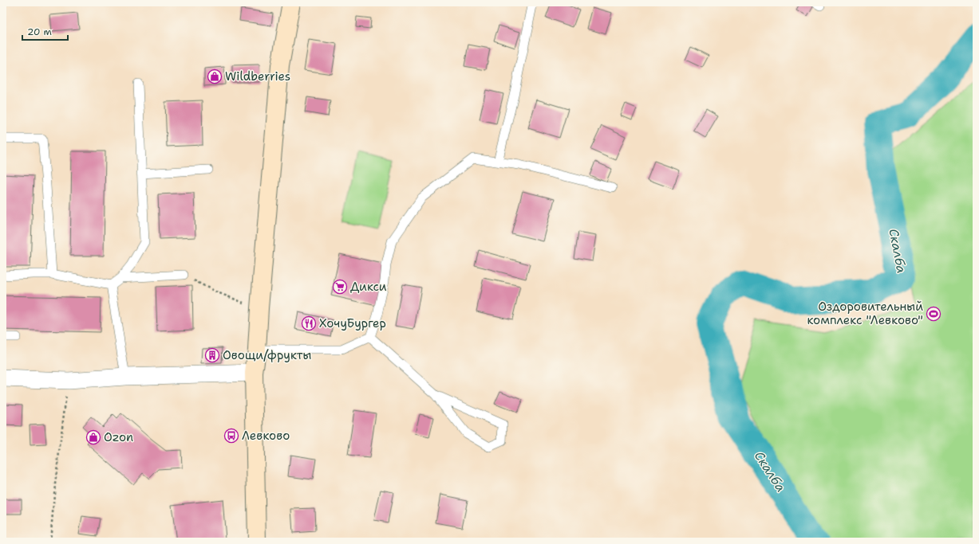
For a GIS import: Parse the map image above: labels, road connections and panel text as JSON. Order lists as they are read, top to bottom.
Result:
{
  "water": ["Скалба"],
  "places": {
    "shop": ["Wildberries", "Ozon"],
    "supermarket": ["Дикси"],
    "sports": ["Оздоровительный комплекс \"Левково\""],
    "restaurant": ["ХочуБургер"],
    "building": ["Овощи/фрукты"],
    "bus stop": ["Левково"]
  },
  "scale_bar": "20 m"
}
